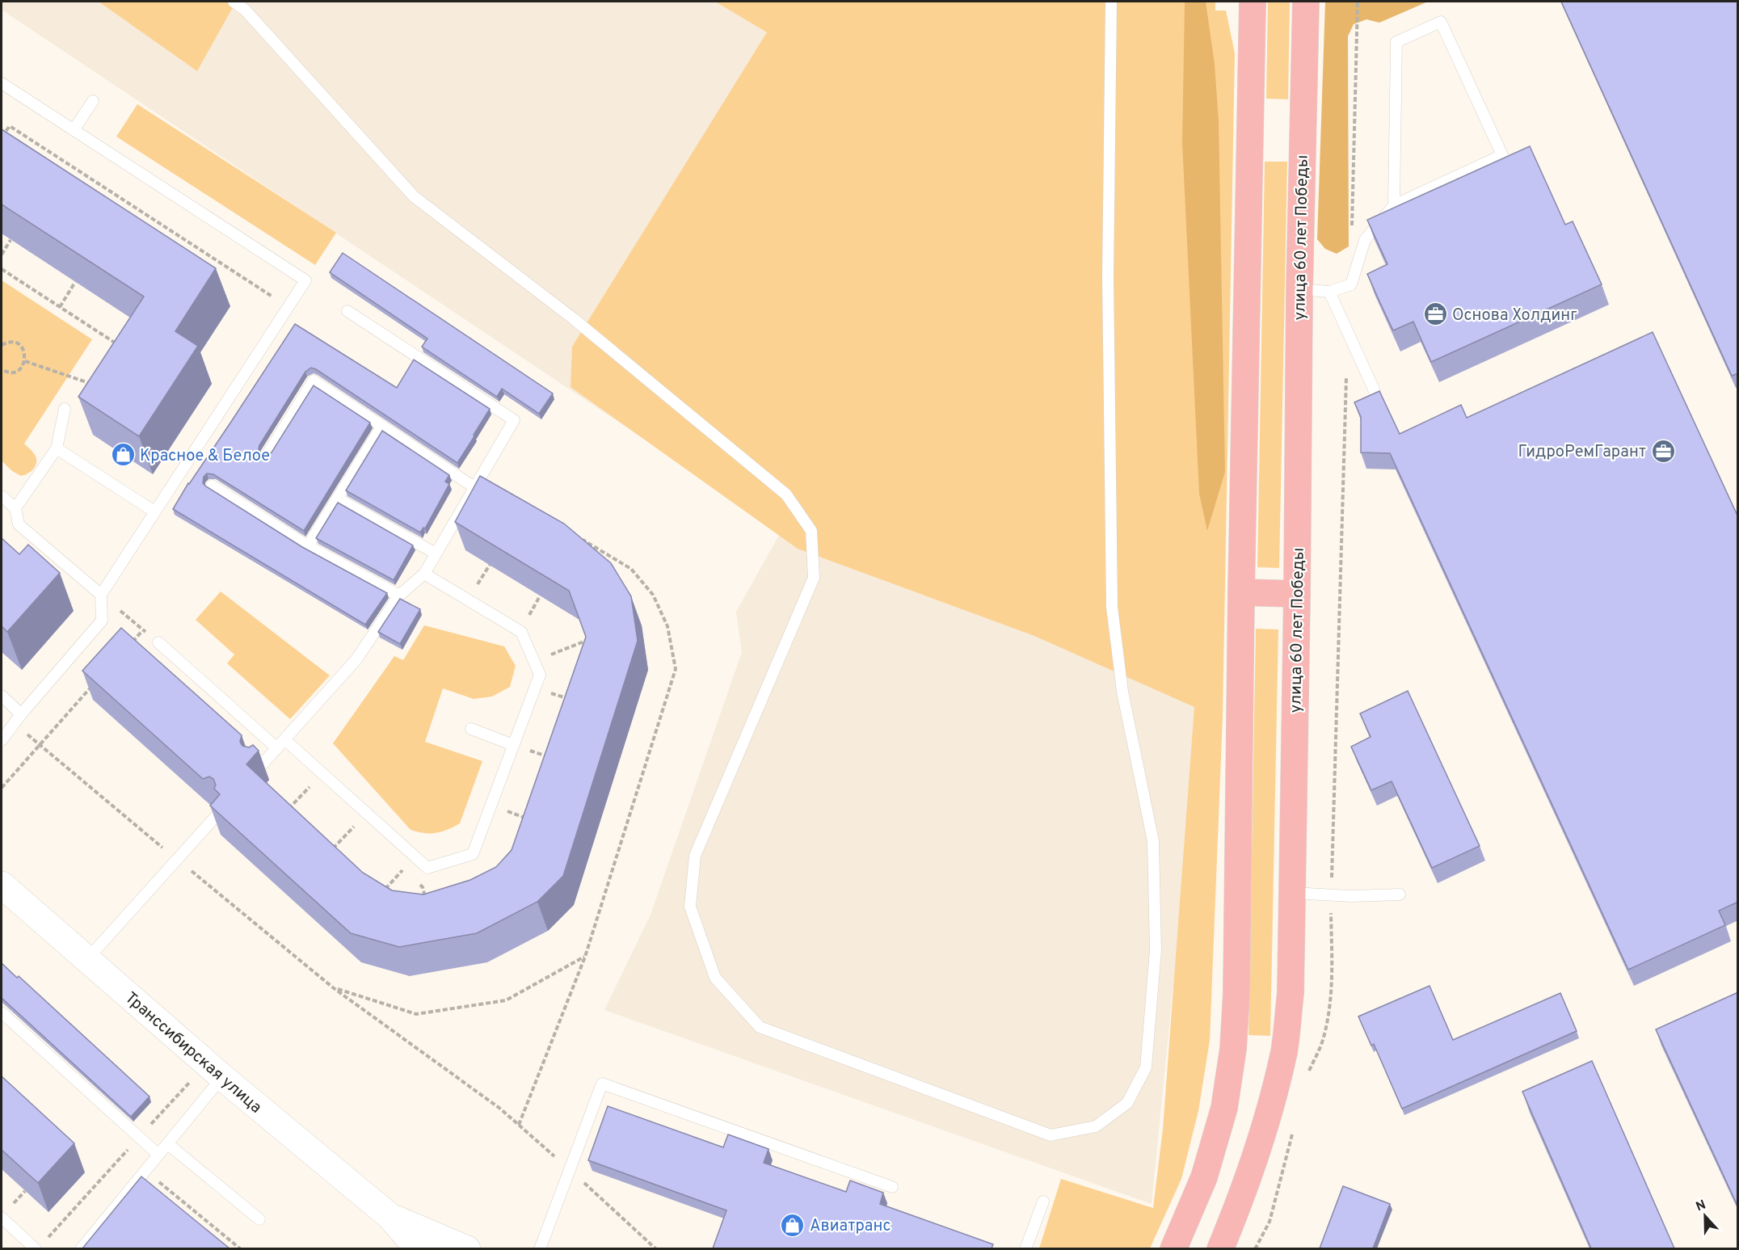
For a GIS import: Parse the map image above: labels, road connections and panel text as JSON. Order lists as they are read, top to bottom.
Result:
{
  "streets": {
    "main road": ["улица 60 лет Победы", "Транссибирская улица"]
  },
  "places": {
    "office": ["Основа Холдинг", "ГидроРемГарант"],
    "shop": ["Красное & Белое", "Авиатранс"]
  },
  "north": "top"
}
